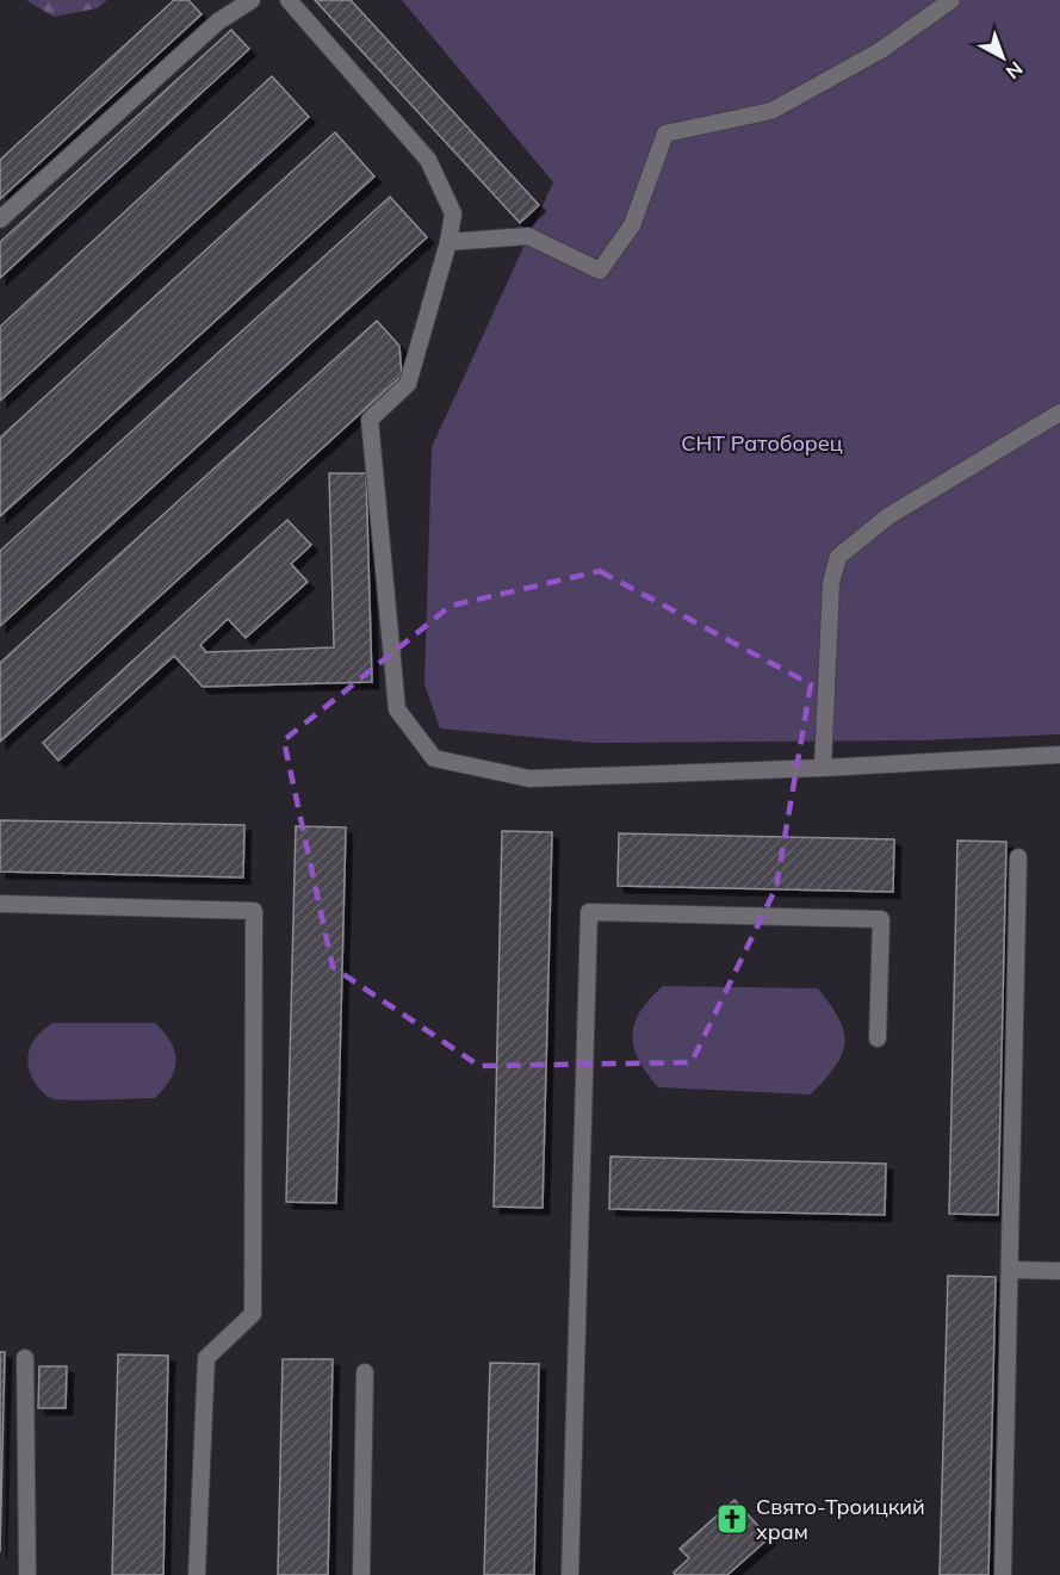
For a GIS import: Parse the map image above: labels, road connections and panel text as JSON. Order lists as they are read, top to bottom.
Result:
{
  "parks": ["СНТ Ратоборец"],
  "places": {
    "church": ["Свято-Троицкий храм"]
  },
  "north": "bottom right"
}
